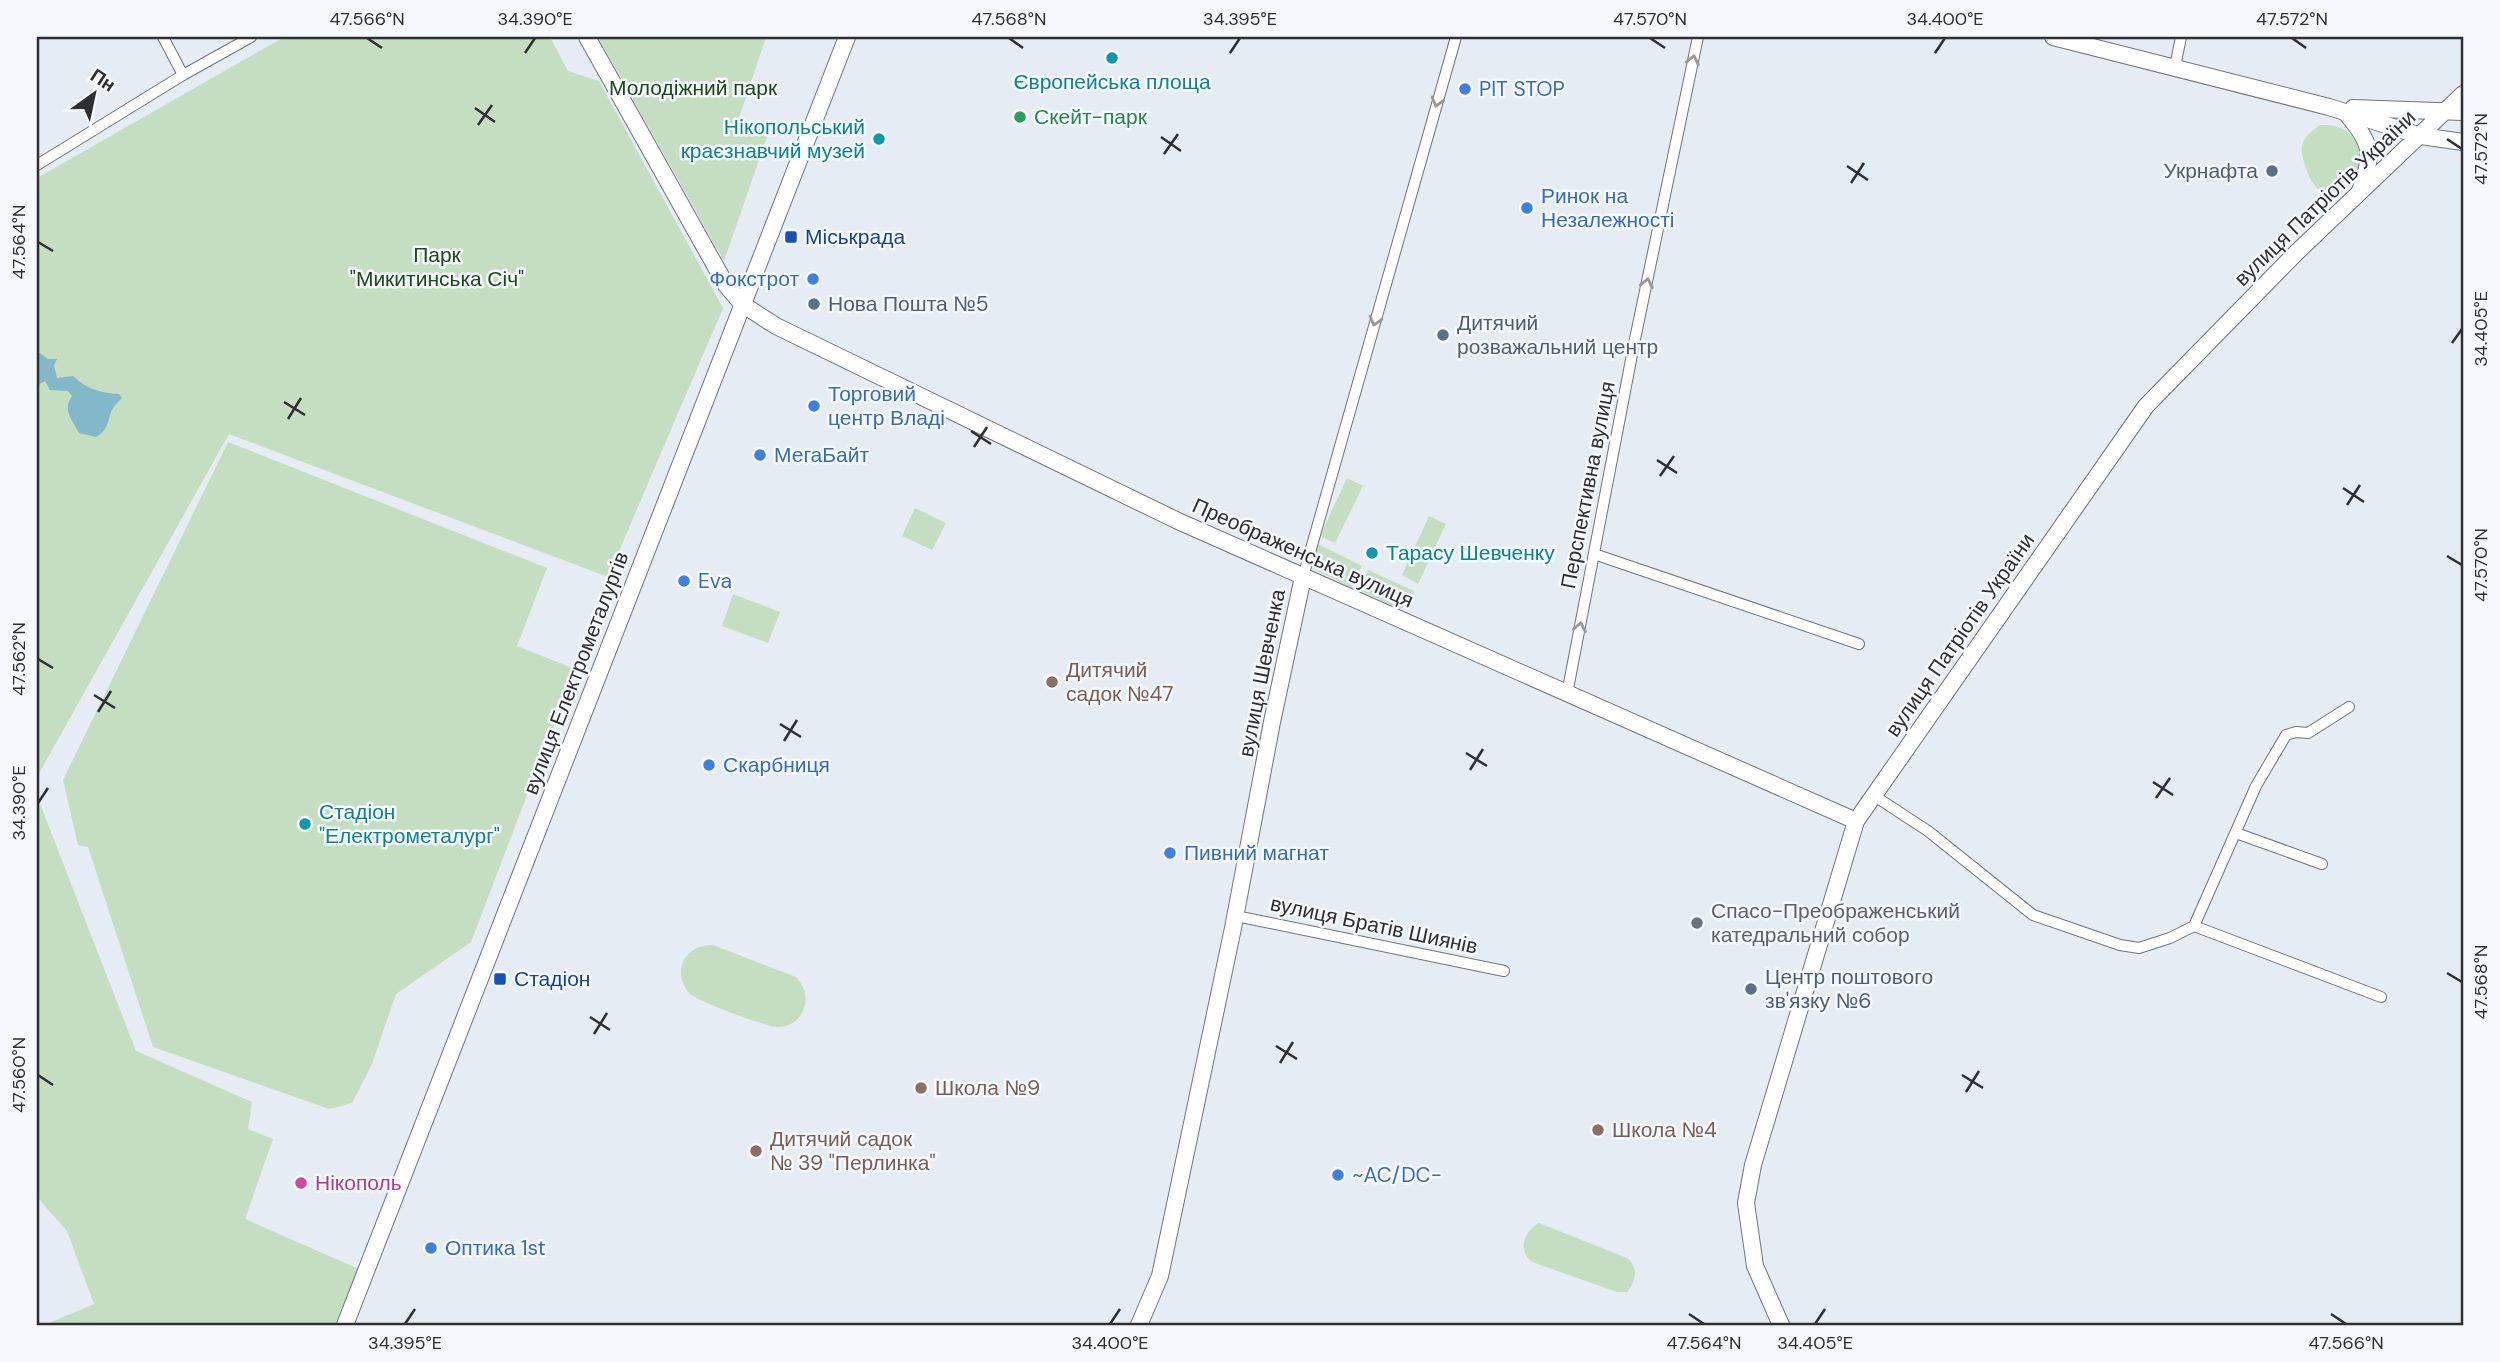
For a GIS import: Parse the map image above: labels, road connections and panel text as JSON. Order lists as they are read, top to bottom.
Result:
{
  "streets": {
    "main road": [
      "вулиця Патріотів України",
      "Преображенська вулиця",
      "вулиця Електрометалургів",
      "вулиця Шевченка"
    ],
    "street": ["Перспективна вулиця", "вулиця Братів Шиянів"]
  },
  "crossings": [
    ["вулиця Патріотів України", "Преображенська вулиця"],
    ["Перспективна вулиця", "Преображенська вулиця"],
    ["Преображенська вулиця", "вулиця Електрометалургів"],
    ["Преображенська вулиця", "вулиця Шевченка"],
    ["вулиця Шевченка", "вулиця Братів Шиянів"]
  ],
  "one_way": ["Перспективна вулиця", "вулиця Шевченка"],
  "parks": ["Молодіжний парк", "Парк \"Микитинська Січ\""],
  "places": {
    "other": [
      "Європейська площа",
      "PIT STOP",
      "Скейт-парк",
      "Нiкопольський краєзнавчий музей",
      "Укрнафта",
      "Ринок на Незалежності",
      "Фокстрот",
      "Нова Пошта №5",
      "Дитячий розважальний центр",
      "Торговий центр Владі",
      "МегаБайт",
      "Тарасу Шевченку",
      "Eva",
      "Дитячий садок №47",
      "Скарбниця",
      "Стадіон \"Електрометалург\"",
      "Пивний магнат",
      "Спасо-Преображенський катедральний собор",
      "Центр поштового зв'язку №6",
      "Школа №9",
      "Школа №4",
      "Дитячий садок № 39 \"Перлинка\"",
      "~AC/DC-",
      "Нікополь",
      "Оптика 1st"
    ],
    "transit": ["Міськрада", "Стадіон"]
  },
  "north": "top right",
  "coordinates": [
    "47.566°N",
    "34.390°E",
    "47.568°N",
    "34.395°E",
    "47.570°N",
    "34.400°E",
    "47.572°N",
    "47.564°N",
    "34.405°E",
    "47.562°N",
    "47.560°N"
  ]
}
